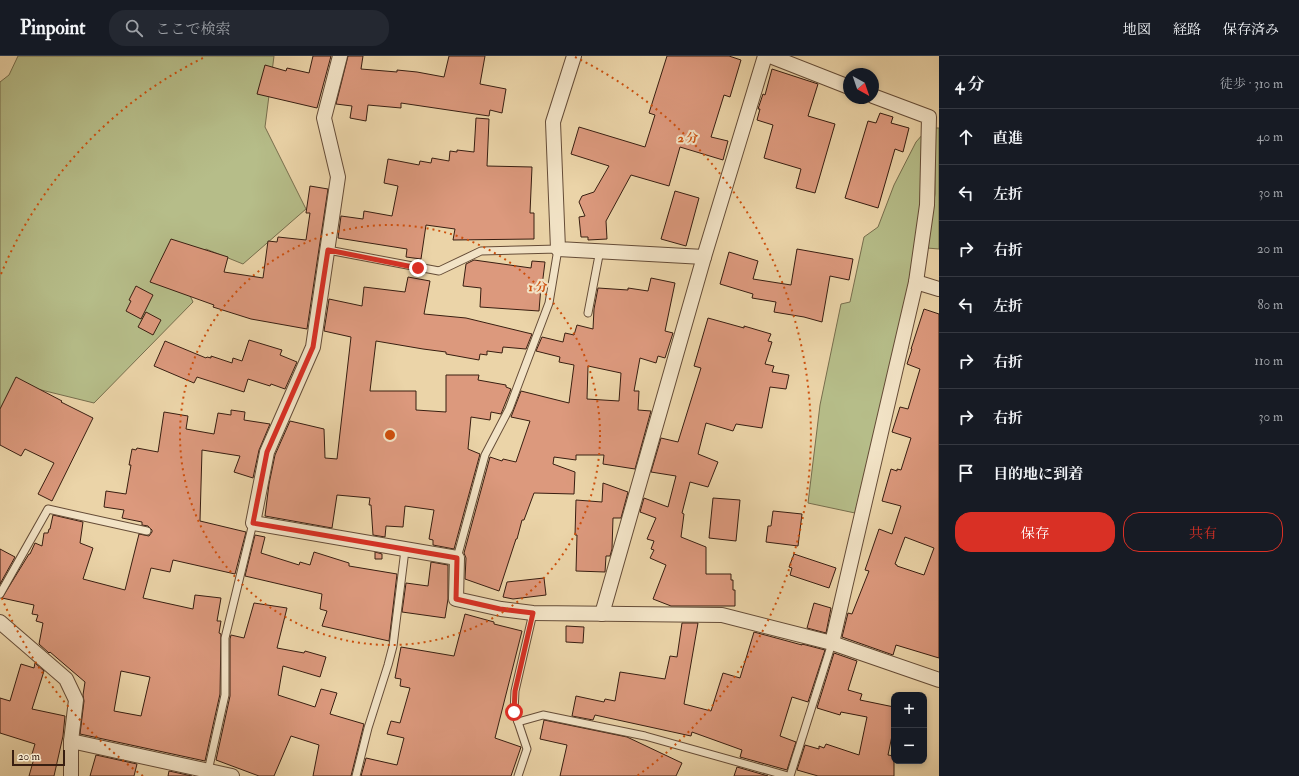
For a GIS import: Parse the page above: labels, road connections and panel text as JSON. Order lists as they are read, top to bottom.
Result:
{
  "scale_bar": "20 m",
  "north": "bottom right",
  "page": {
    "header": "Pinpoint",
    "search": "ここで検索",
    "nav": ["地図", "経路", "保存済み"],
    "heading": ["4 分", "徒歩 · 310 m"],
    "list": [
      ["直進", "40 m"],
      ["左折", "30 m"],
      ["右折", "20 m"],
      ["左折", "80 m"],
      ["右折", "110 m"],
      ["右折", "30 m"],
      "目的地に到着"
    ],
    "buttons": ["保存", "共有"],
    "map_buttons": ["+", "−"],
    "scale": "20 m"
  },
  "rings": ["2 分", "1 分"]
}
